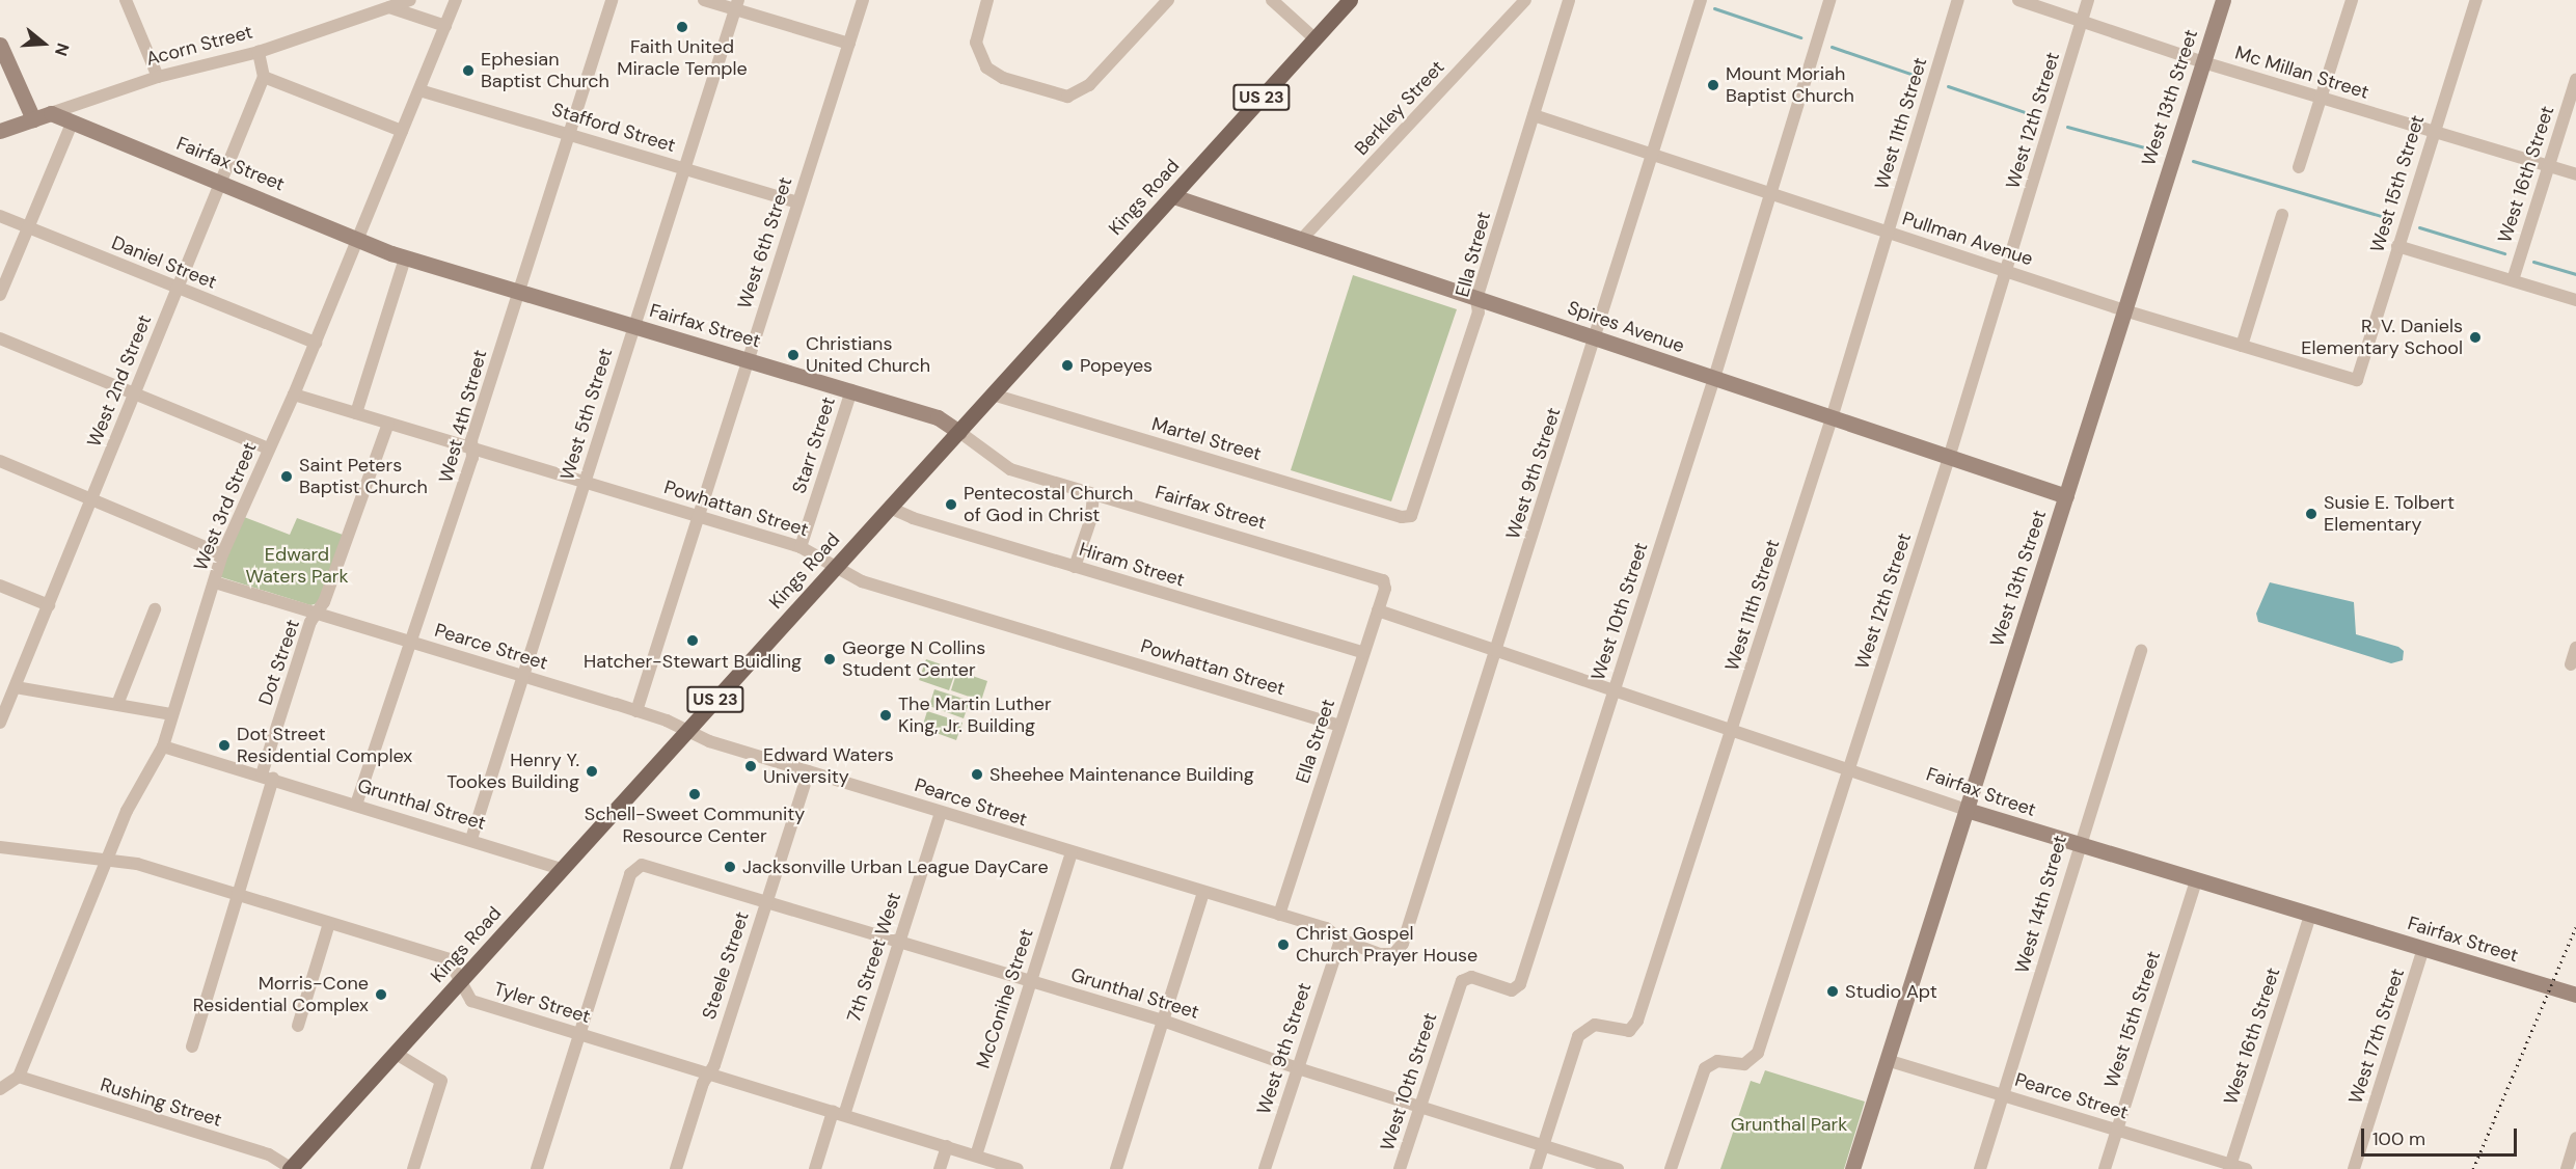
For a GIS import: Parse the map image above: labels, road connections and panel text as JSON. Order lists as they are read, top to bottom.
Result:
{
  "streets": {
    "main road": ["US 23", "Kings Road"],
    "street": [
      "Acorn Street",
      "Mc Millan Street",
      "West 13th Street",
      "Berkley Street",
      "West 12th Street",
      "West 11th Street",
      "Stafford Street",
      "Fairfax Street",
      "West 16th Street",
      "West 15th Street",
      "Pullman Avenue",
      "West 6th Street",
      "Ella Street",
      "Daniel Street",
      "Spires Avenue",
      "West 2nd Street",
      "West 5th Street",
      "West 4th Street",
      "Martel Street",
      "Starr Street",
      "West 9th Street",
      "West 3rd Street",
      "Powhattan Street",
      "Hiram Street",
      "West 10th Street",
      "Pearce Street",
      "Dot Street",
      "Grunthal Street",
      "West 14th Street",
      "7th Street West",
      "Steele Street",
      "McConihe Street",
      "Tyler Street",
      "West 17th Street",
      "Rushing Street"
    ]
  },
  "crossings": [
    ["Acorn Street", "Fairfax Street"],
    ["Mc Millan Street", "West 13th Street"],
    ["Mc Millan Street", "West 12th Street"],
    ["Mc Millan Street", "West 16th Street"],
    ["Mc Millan Street", "West 15th Street"],
    ["West 13th Street", "Fairfax Street"],
    ["West 13th Street", "Pullman Avenue"],
    ["West 13th Street", "Spires Avenue"],
    ["West 13th Street", "Pearce Street"],
    ["Berkley Street", "Spires Avenue"],
    ["West 12th Street", "Fairfax Street"],
    ["West 12th Street", "Pullman Avenue"],
    ["West 12th Street", "Spires Avenue"],
    ["West 11th Street", "Fairfax Street"],
    ["West 11th Street", "Pullman Avenue"],
    ["West 11th Street", "Spires Avenue"],
    ["West 11th Street", "Grunthal Street"],
    ["Stafford Street", "West 6th Street"],
    ["Stafford Street", "West 5th Street"],
    ["Stafford Street", "West 4th Street"],
    ["Stafford Street", "West 3rd Street"],
    ["Fairfax Street", "West 16th Street"],
    ["Fairfax Street", "West 15th Street"],
    ["Fairfax Street", "Kings Road"],
    ["Fairfax Street", "West 6th Street"],
    ["Fairfax Street", "Ella Street"],
    ["Fairfax Street", "West 2nd Street"],
    ["Fairfax Street", "West 5th Street"],
    ["Fairfax Street", "West 4th Street"],
    ["Fairfax Street", "Starr Street"],
    ["Fairfax Street", "West 9th Street"],
    ["Fairfax Street", "West 3rd Street"],
    ["Fairfax Street", "West 10th Street"],
    ["Fairfax Street", "West 14th Street"],
    ["Fairfax Street", "West 17th Street"],
    ["West 16th Street", "Pearce Street"],
    ["West 15th Street", "Pullman Avenue"],
    ["West 15th Street", "Pearce Street"],
    ["Kings Road", "Spires Avenue"],
    ["Kings Road", "Martel Street"],
    ["Kings Road", "Powhattan Street"],
    ["Kings Road", "Hiram Street"],
    ["Kings Road", "Pearce Street"],
    ["Kings Road", "Grunthal Street"],
    ["Kings Road", "Tyler Street"],
    ["Kings Road", "Rushing Street"],
    ["Pullman Avenue", "Ella Street"],
    ["Pullman Avenue", "West 9th Street"],
    ["Pullman Avenue", "West 10th Street"],
    ["West 6th Street", "Powhattan Street"],
    ["West 6th Street", "Pearce Street"],
    ["Ella Street", "Spires Avenue"],
    ["Ella Street", "Martel Street"],
    ["Ella Street", "Powhattan Street"],
    ["Ella Street", "Hiram Street"],
    ["Ella Street", "Pearce Street"],
    ["Daniel Street", "West 2nd Street"],
    ["Daniel Street", "West 3rd Street"],
    ["Spires Avenue", "West 9th Street"],
    ["Spires Avenue", "West 10th Street"],
    ["West 5th Street", "Powhattan Street"],
    ["West 5th Street", "Pearce Street"],
    ["West 5th Street", "Grunthal Street"],
    ["West 4th Street", "Powhattan Street"],
    ["West 4th Street", "Pearce Street"],
    ["West 4th Street", "Grunthal Street"],
    ["Starr Street", "Powhattan Street"],
    ["West 9th Street", "Pearce Street"],
    ["West 9th Street", "Grunthal Street"],
    ["West 3rd Street", "Powhattan Street"],
    ["West 3rd Street", "Pearce Street"],
    ["West 3rd Street", "Grunthal Street"],
    ["West 3rd Street", "Tyler Street"],
    ["West 3rd Street", "Rushing Street"],
    ["Powhattan Street", "Dot Street"],
    ["West 10th Street", "Grunthal Street"],
    ["Pearce Street", "Dot Street"],
    ["Pearce Street", "West 14th Street"],
    ["Pearce Street", "7th Street West"],
    ["Pearce Street", "Steele Street"],
    ["Pearce Street", "McConihe Street"],
    ["Dot Street", "Grunthal Street"],
    ["Dot Street", "Tyler Street"],
    ["Grunthal Street", "7th Street West"],
    ["Grunthal Street", "Steele Street"],
    ["Grunthal Street", "McConihe Street"],
    ["Grunthal Street", "Tyler Street"],
    ["7th Street West", "Tyler Street"],
    ["Steele Street", "Tyler Street"],
    ["McConihe Street", "Tyler Street"]
  ],
  "parks": ["Edward Waters Park", "Grunthal Park"],
  "places": [
    "Faith United Miracle Temple",
    "Ephesian Baptist Church",
    "Mount Moriah Baptist Church",
    "R. V. Daniels Elementary School",
    "Christians United Church",
    "Popeyes",
    "Saint Peters Baptist Church",
    "Pentecostal Church of God in Christ",
    "Susie E. Tolbert Elementary",
    "Hatcher-Stewart Buidling",
    "George N Collins Student Center",
    "The Martin Luther King, Jr. Building",
    "Dot Street Residential Complex",
    "Edward Waters University",
    "Henry Y. Tookes Building",
    "Sheehee Maintenance Building",
    "Schell-Sweet Community Resource Center",
    "Jacksonville Urban League DayCare",
    "Christ Gospel Church Prayer House",
    "Studio Apt",
    "Morris-Cone Residential Complex"
  ],
  "scale_bar": "100 m",
  "north": "right"
}
